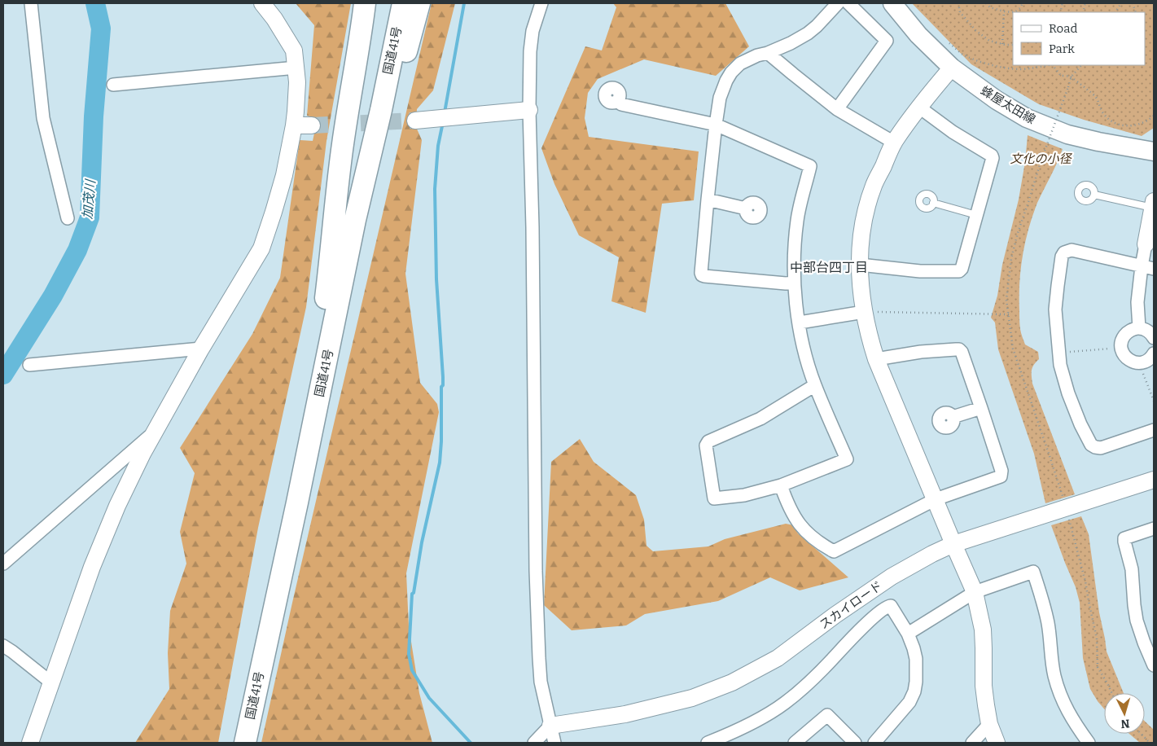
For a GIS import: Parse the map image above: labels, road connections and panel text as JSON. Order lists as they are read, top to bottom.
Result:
{
  "streets": {
    "highway": ["国道41号"],
    "main road": ["蜂屋太田線"],
    "street": ["スカイロード"]
  },
  "districts": ["中部台四丁目"],
  "water": ["加茂川"],
  "parks": ["文化の小径"],
  "legend": ["Road", "Park"],
  "north": "bottom"
}
